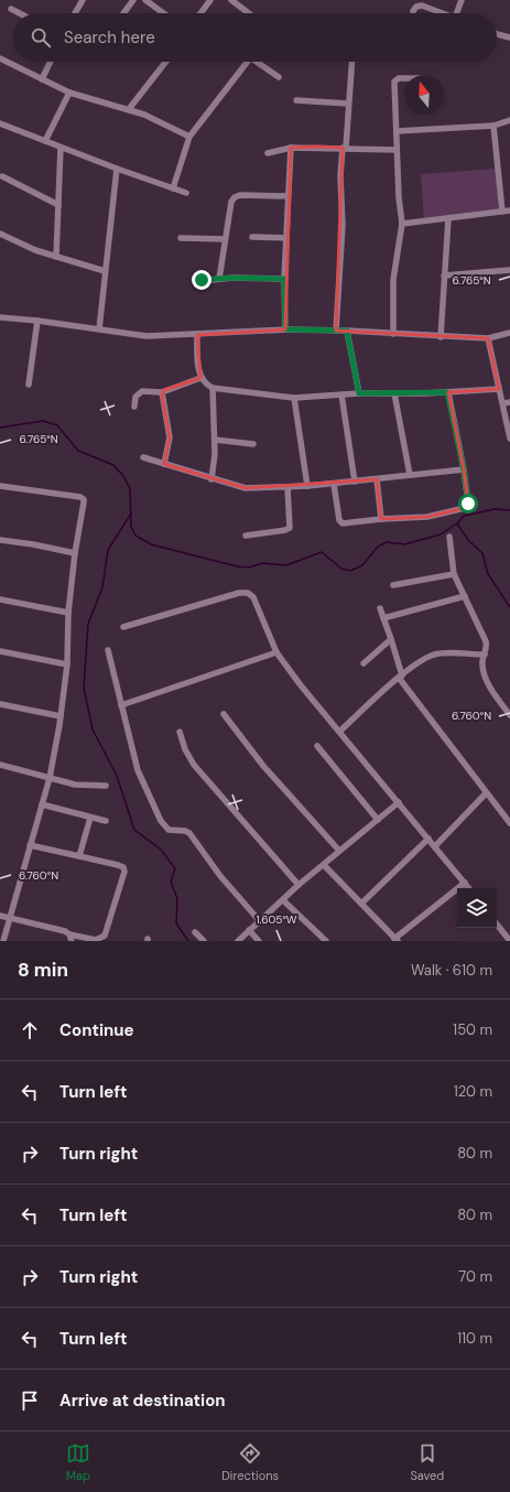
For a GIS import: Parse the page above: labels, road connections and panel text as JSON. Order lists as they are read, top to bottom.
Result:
{
  "north": "top",
  "page": {
    "search": "Search here",
    "heading": ["8 min", "Walk · 610 m"],
    "list": [
      ["Continue", "150 m"],
      ["Turn left", "120 m"],
      ["Turn right", "80 m"],
      ["Turn left", "80 m"],
      ["Turn right", "70 m"],
      ["Turn left", "110 m"],
      "Arrive at destination"
    ],
    "nav": ["Map", "Directions", "Saved"]
  },
  "coordinates": ["6.765°N", "6.760°N", "1.605°W"]
}
